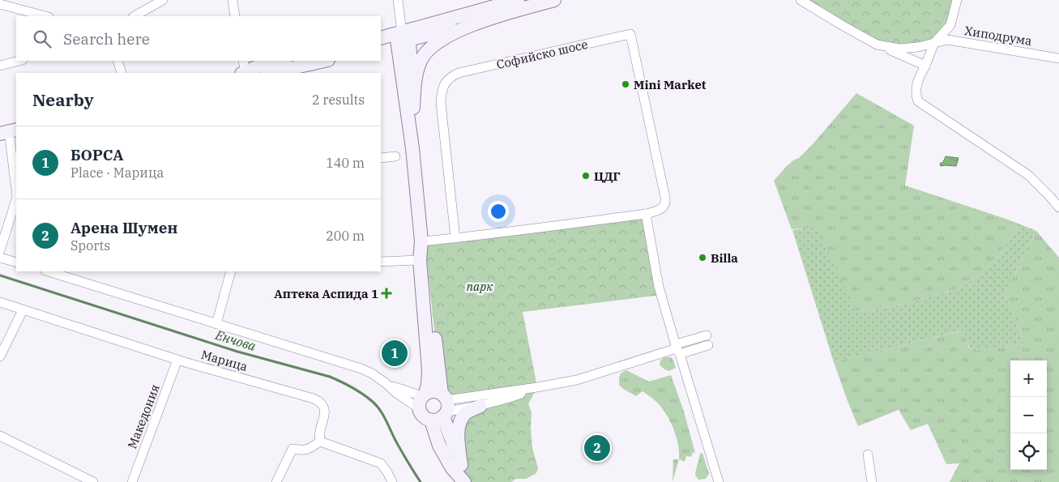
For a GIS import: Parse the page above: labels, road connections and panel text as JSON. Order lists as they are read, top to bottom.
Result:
{
  "streets": {
    "street": [
      "Хиподрума",
      "Софийско шосе",
      "Марица",
      "Македония"
    ]
  },
  "crossings": [
    ["Марица", "Македония"]
  ],
  "water": ["Енчова"],
  "parks": ["парк"],
  "places": {
    "other": ["Mini Market", "ЦДГ", "Billa"],
    "health": ["Аптека Аспида 1"]
  },
  "page": {
    "search": "Search here",
    "heading": ["Nearby", "2 results"],
    "list": [
      {
        "mark": "1",
        "name": "БОРСА",
        "note": "Place · Марица",
        "value": "140 m"
      },
      {
        "mark": "2",
        "name": "Арена Шумен",
        "note": "Sports",
        "value": "200 m"
      }
    ],
    "pins": ["1", "2"],
    "map_buttons": ["+", "−"]
  }
}
